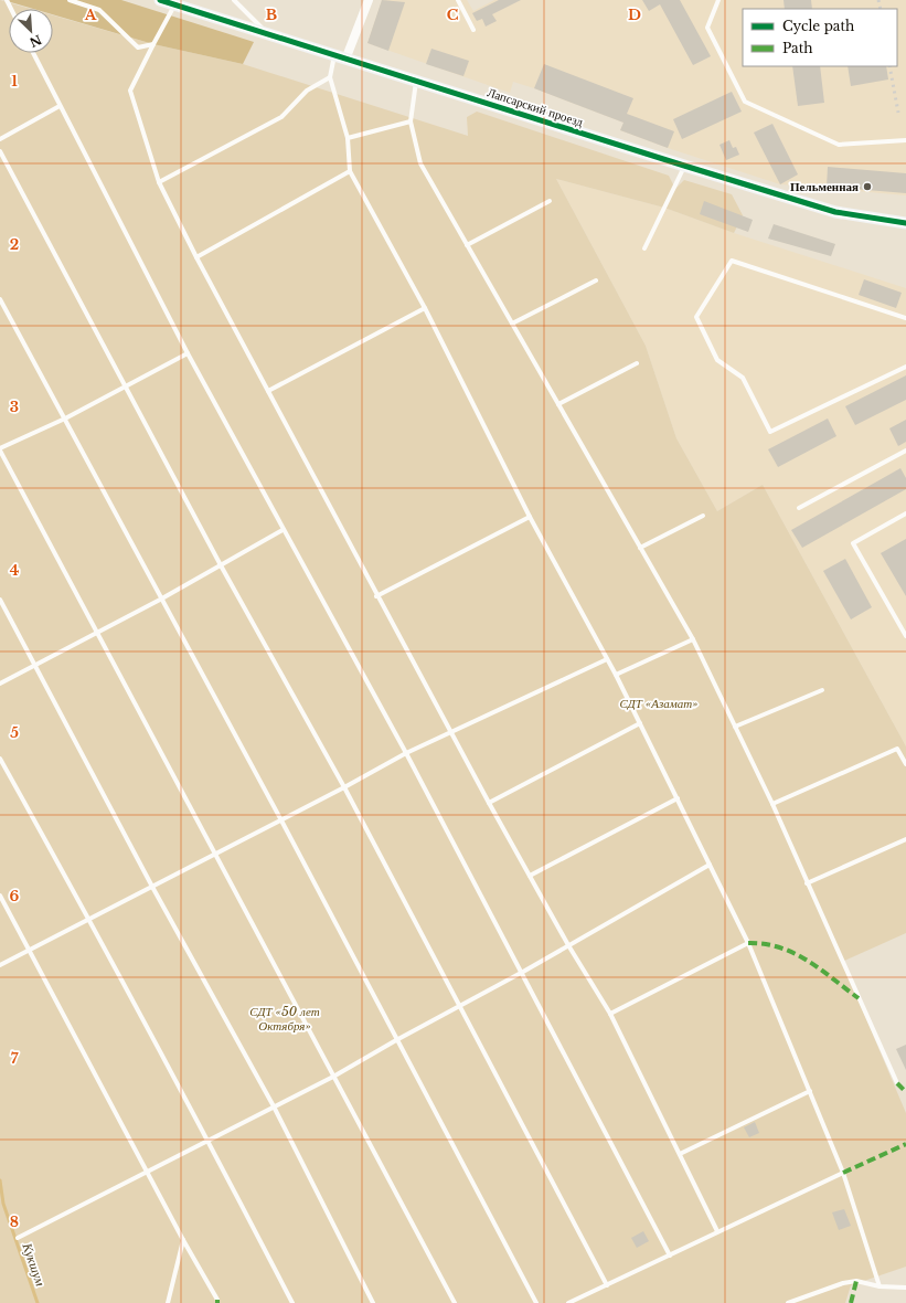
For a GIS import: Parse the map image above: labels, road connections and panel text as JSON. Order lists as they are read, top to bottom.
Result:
{
  "streets": {
    "street": ["Лапсарский проезд"]
  },
  "water": ["Кукшум"],
  "parks": ["СДТ «Азамат»", "СДТ «50 лет Октября»"],
  "places": ["Пельменная"],
  "legend": ["Cycle path", "Path"],
  "north": "bottom right",
  "grid": {
    "columns": [
      "A",
      "B",
      "C",
      "D"
    ],
    "rows": [
      "1",
      "2",
      "3",
      "4",
      "5",
      "6",
      "7",
      "8"
    ]
  }
}
